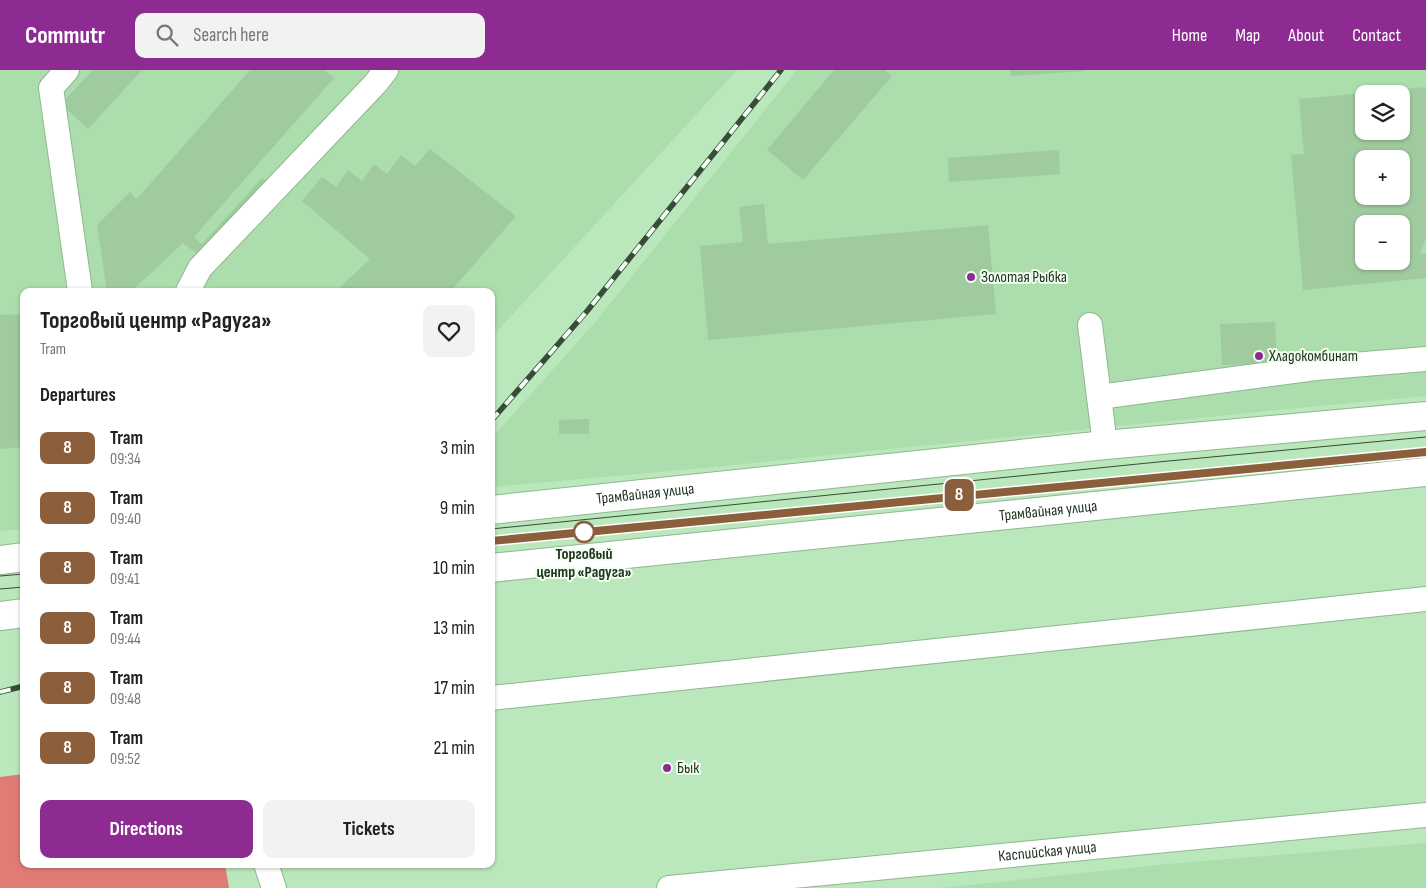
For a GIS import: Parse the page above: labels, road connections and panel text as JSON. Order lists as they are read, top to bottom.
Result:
{
  "streets": {
    "main road": ["Трамвайная улица"],
    "street": ["Каспийская улица"]
  },
  "places": [
    "Золотая Рыбка",
    "Хладокомбинат",
    "Торговый центр «Радуга»",
    "Бык"
  ],
  "lines": ["tram line 8"],
  "page": {
    "header": "Commutr",
    "search": "Search here",
    "nav": [
      "Home",
      "Map",
      "About",
      "Contact"
    ],
    "on_map": "8",
    "map_buttons": ["+", "−"],
    "heading": [
      ["Торговый центр «Радуга»", "Tram"],
      "Departures"
    ],
    "list": [
      {
        "mark": "8",
        "name": "Tram",
        "note": "09:34",
        "value": "3 min"
      },
      {
        "mark": "8",
        "name": "Tram",
        "note": "09:40",
        "value": "9 min"
      },
      {
        "mark": "8",
        "name": "Tram",
        "note": "09:41",
        "value": "10 min"
      },
      {
        "mark": "8",
        "name": "Tram",
        "note": "09:44",
        "value": "13 min"
      },
      {
        "mark": "8",
        "name": "Tram",
        "note": "09:48",
        "value": "17 min"
      },
      {
        "mark": "8",
        "name": "Tram",
        "note": "09:52",
        "value": "21 min"
      }
    ],
    "buttons": ["Directions", "Tickets"]
  }
}
